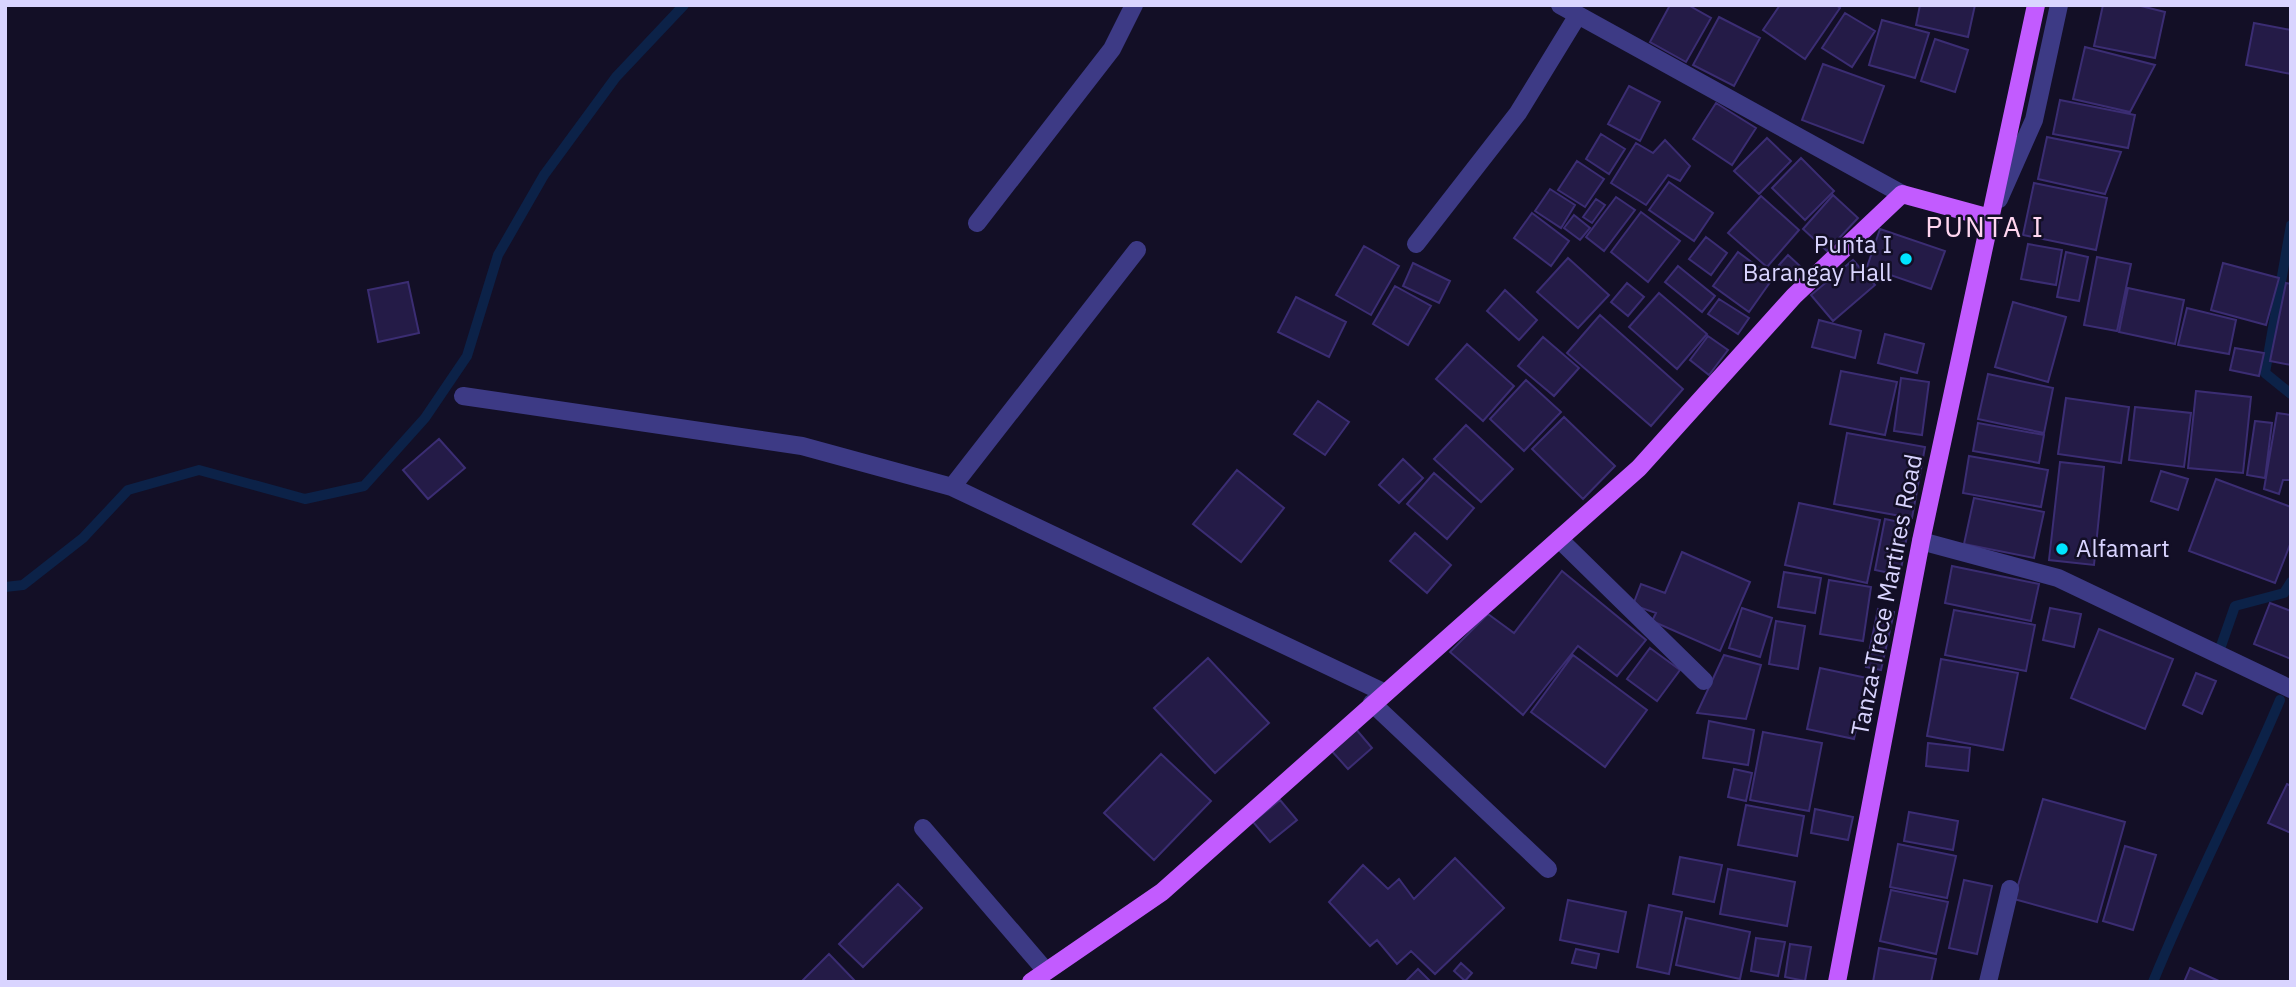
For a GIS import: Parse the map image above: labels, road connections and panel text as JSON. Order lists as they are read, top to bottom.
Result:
{
  "streets": {
    "main road": ["Tanza-Trece Martires Road"]
  },
  "districts": ["PUNTA I"],
  "places": ["Punta I Barangay Hall", "Alfamart"]
}
